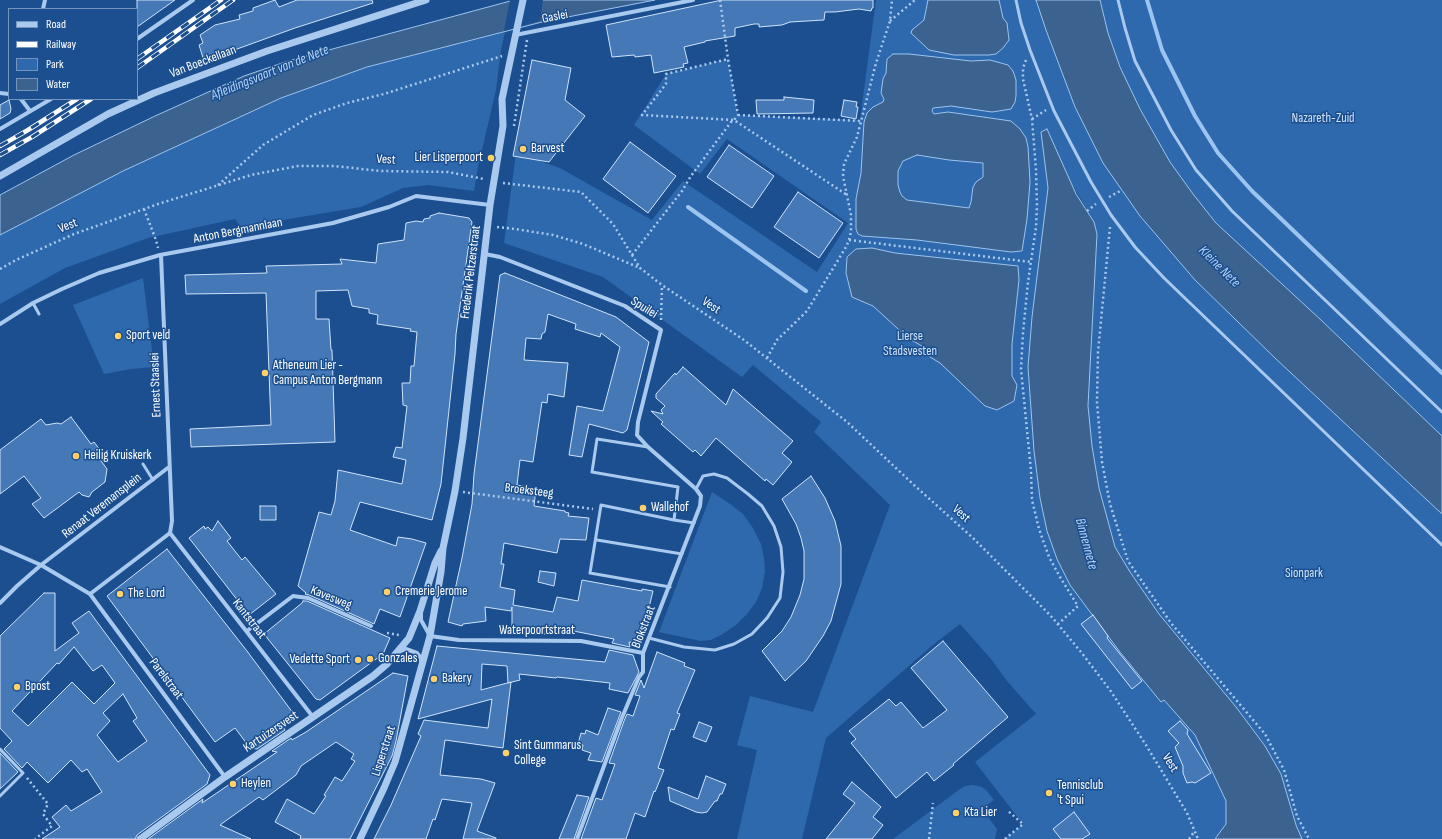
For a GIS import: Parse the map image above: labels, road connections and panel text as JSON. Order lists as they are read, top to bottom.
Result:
{
  "streets": {
    "street": [
      "Gaslei",
      "Van Boeckellaan",
      "Anton Bergmannlaan",
      "Frederik Peltzerstraat",
      "Spuilei",
      "Ernest Staaslei",
      "Renaat Veremansplein",
      "Kavesweg",
      "Kantstraat",
      "Blokstraat",
      "Waterpoortstraat",
      "Parelstraat",
      "Kartuizersvest",
      "Lisperstraat"
    ],
    "path": ["Vest", "Broeksteeg"]
  },
  "crossings": [
    ["Gaslei", "Frederik Peltzerstraat"],
    ["Vest", "Frederik Peltzerstraat"],
    ["Anton Bergmannlaan", "Frederik Peltzerstraat"],
    ["Anton Bergmannlaan", "Ernest Staaslei"],
    ["Frederik Peltzerstraat", "Spuilei"],
    ["Frederik Peltzerstraat", "Broeksteeg"],
    ["Frederik Peltzerstraat", "Waterpoortstraat"],
    ["Frederik Peltzerstraat", "Kartuizersvest"],
    ["Frederik Peltzerstraat", "Lisperstraat"],
    ["Spuilei", "Blokstraat"],
    ["Ernest Staaslei", "Renaat Veremansplein"],
    ["Kavesweg", "Kantstraat"],
    ["Kantstraat", "Kartuizersvest"],
    ["Blokstraat", "Waterpoortstraat"],
    ["Waterpoortstraat", "Lisperstraat"],
    ["Parelstraat", "Kartuizersvest"]
  ],
  "water": ["Afleidingsvaart van de Nete", "Kleine Nete", "Binnennete"],
  "parks": ["Nazareth-Zuid", "Lierse Stadsvesten", "Sionpark"],
  "places": [
    "Barvest",
    "Lier Lisperpoort",
    "Sport veld",
    "Atheneum Lier - Campus Anton Bergmann",
    "Heilig Kruiskerk",
    "Wallehof",
    "Cremerie Jerome",
    "The Lord",
    "Gonzales",
    "Vedette Sport",
    "Bakery",
    "Bpost",
    "Sint Gummarus College",
    "Heylen",
    "Tennisclub 't Spui",
    "Kta Lier"
  ],
  "legend": [
    "Road",
    "Railway",
    "Park",
    "Water"
  ]
}
